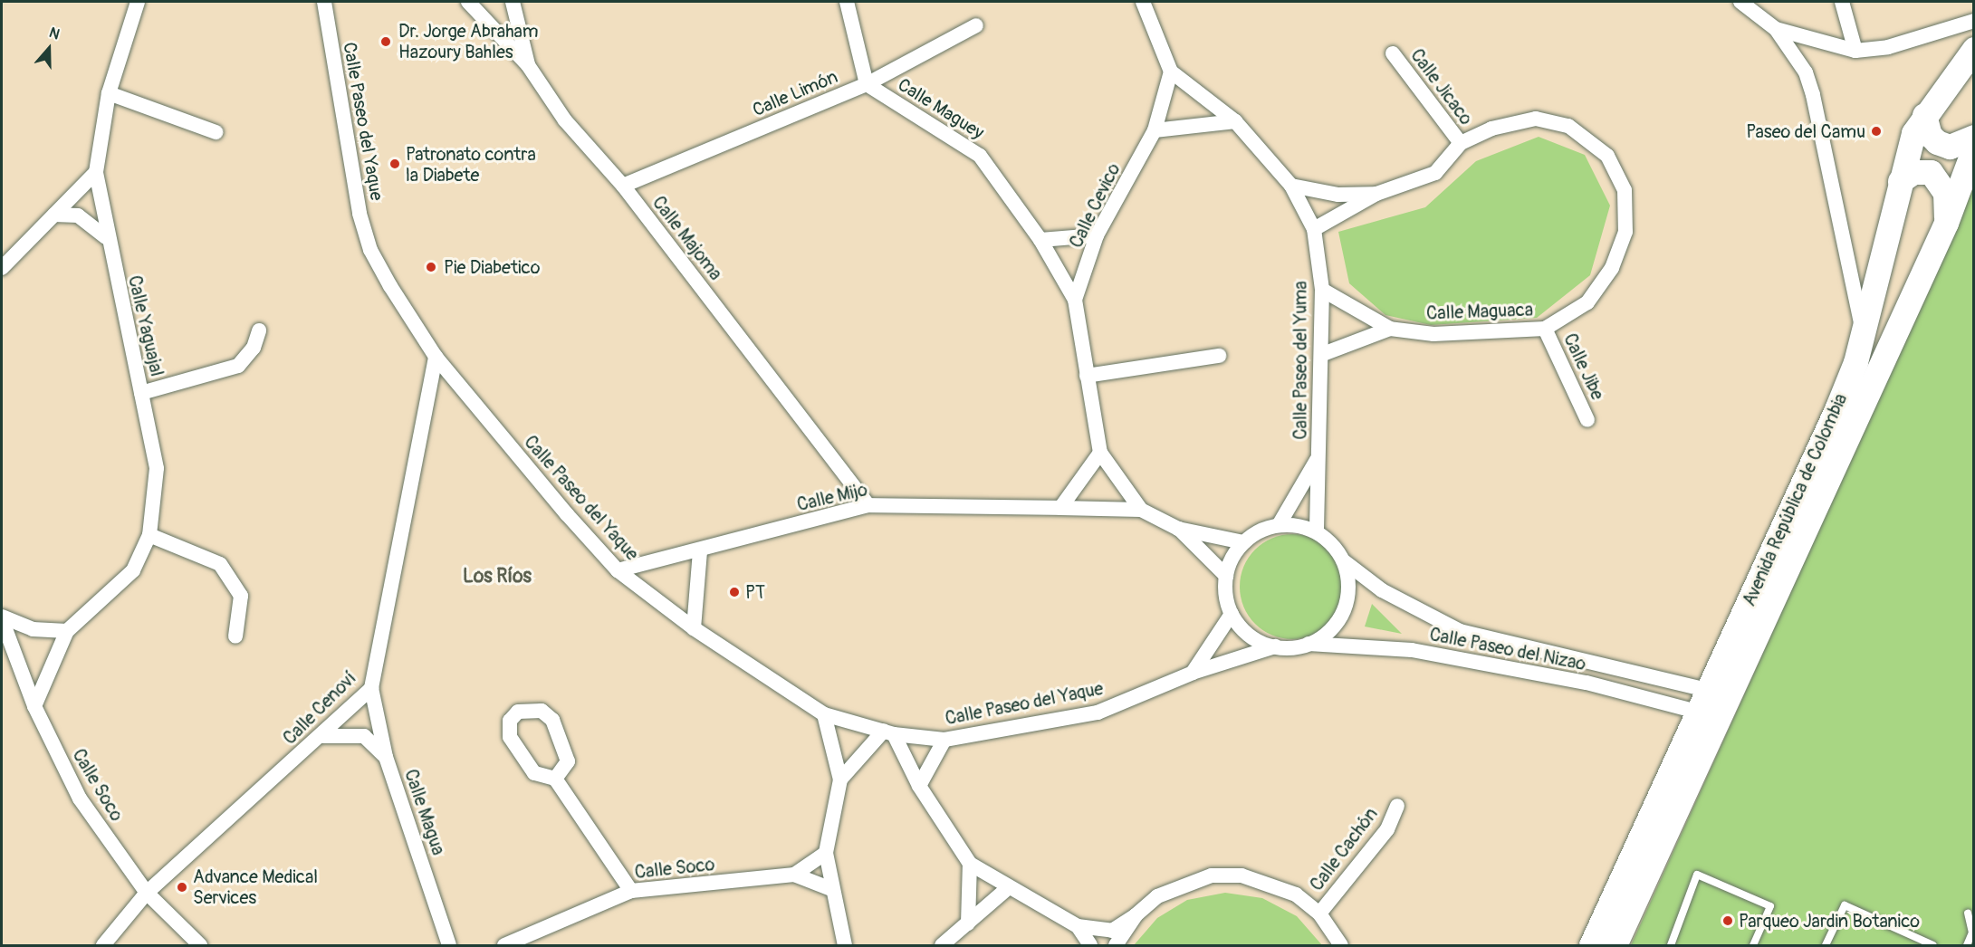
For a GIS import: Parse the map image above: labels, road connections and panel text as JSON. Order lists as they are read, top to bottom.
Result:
{
  "streets": {
    "main road": ["Avenida República de Colombia"],
    "street": [
      "Calle Jicaco",
      "Calle Limón",
      "Calle Maguey",
      "Calle Paseo del Yaque",
      "Calle Cevico",
      "Calle Majoma",
      "Calle Maguaca",
      "Calle Yaguajal",
      "Calle Paseo del Yuma",
      "Calle Jibe",
      "Calle Mijo",
      "Calle Paseo del Nizao",
      "Calle Cenoví",
      "Calle Soco",
      "Calle Magua",
      "Calle Cachón"
    ]
  },
  "crossings": [
    ["Calle Jicaco", "Calle Maguaca"],
    ["Calle Limón", "Calle Maguey"],
    ["Calle Limón", "Calle Majoma"],
    ["Calle Maguey", "Calle Paseo del Yaque"],
    ["Calle Maguey", "Calle Cevico"],
    ["Calle Maguey", "Calle Paseo del Yuma"],
    ["Calle Maguey", "Calle Mijo"],
    ["Calle Maguey", "Calle Paseo del Nizao"],
    ["Calle Paseo del Yaque", "Calle Paseo del Yuma"],
    ["Calle Paseo del Yaque", "Calle Mijo"],
    ["Calle Paseo del Yaque", "Calle Paseo del Nizao"],
    ["Calle Paseo del Yaque", "Calle Cenoví"],
    ["Calle Cevico", "Calle Paseo del Yuma"],
    ["Calle Majoma", "Calle Mijo"],
    ["Calle Maguaca", "Calle Paseo del Yuma"],
    ["Calle Maguaca", "Calle Jibe"],
    ["Calle Paseo del Yuma", "Calle Paseo del Nizao"],
    ["Avenida República de Colombia", "Calle Paseo del Nizao"],
    ["Calle Cenoví", "Calle Soco"],
    ["Calle Cenoví", "Calle Magua"]
  ],
  "districts": ["Los Ríos"],
  "places": [
    "Dr. Jorge Abraham Hazoury Bahles",
    "Paseo del Camu",
    "Patronato contra la Diabete",
    "Pie Diabetico",
    "PT",
    "Advance Medical Services",
    "Parqueo Jardin Botanico"
  ],
  "north": "top"
}
